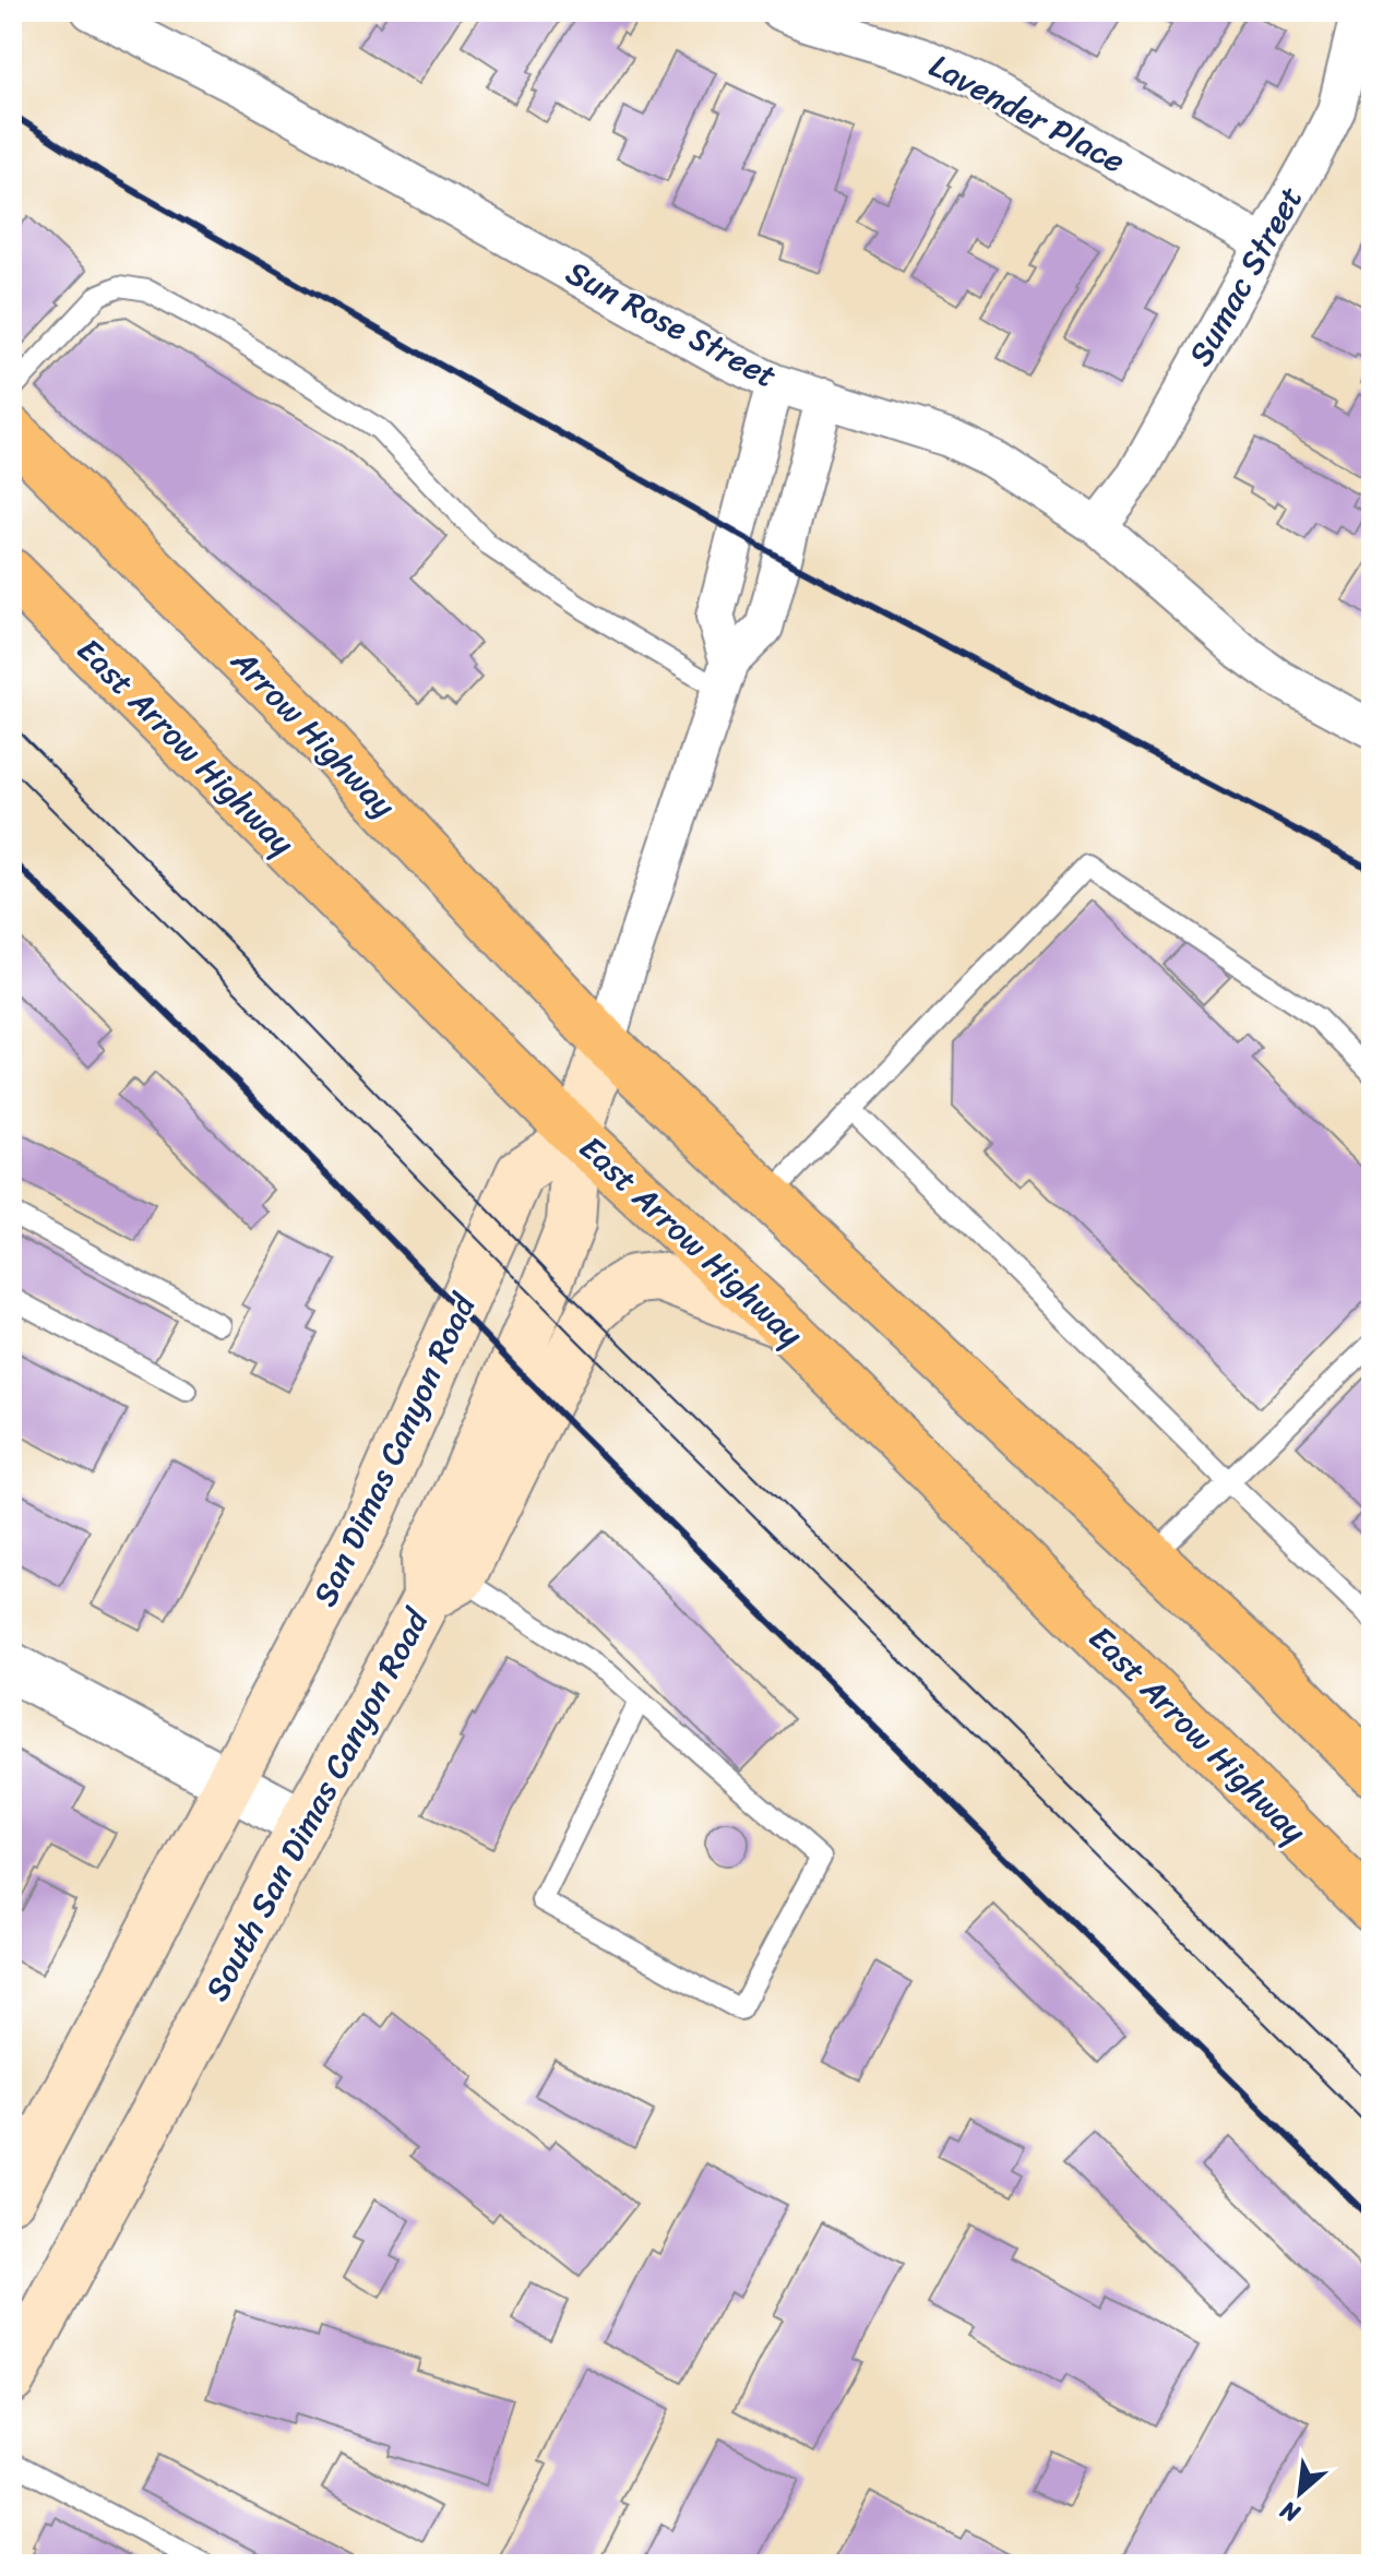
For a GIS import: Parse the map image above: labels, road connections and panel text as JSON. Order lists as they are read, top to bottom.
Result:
{
  "streets": {
    "main road": [
      "Arrow Highway",
      "East Arrow Highway",
      "San Dimas Canyon Road",
      "South San Dimas Canyon Road"
    ],
    "street": ["Lavender Place", "Sumac Street", "Sun Rose Street"]
  },
  "crossings": [
    ["Lavender Place", "Sumac Street"],
    ["Sumac Street", "Sun Rose Street"],
    ["Sun Rose Street", "South San Dimas Canyon Road"],
    ["Arrow Highway", "South San Dimas Canyon Road"],
    ["East Arrow Highway", "San Dimas Canyon Road"],
    ["East Arrow Highway", "South San Dimas Canyon Road"],
    ["San Dimas Canyon Road", "South San Dimas Canyon Road"]
  ],
  "north": "bottom left"
}
